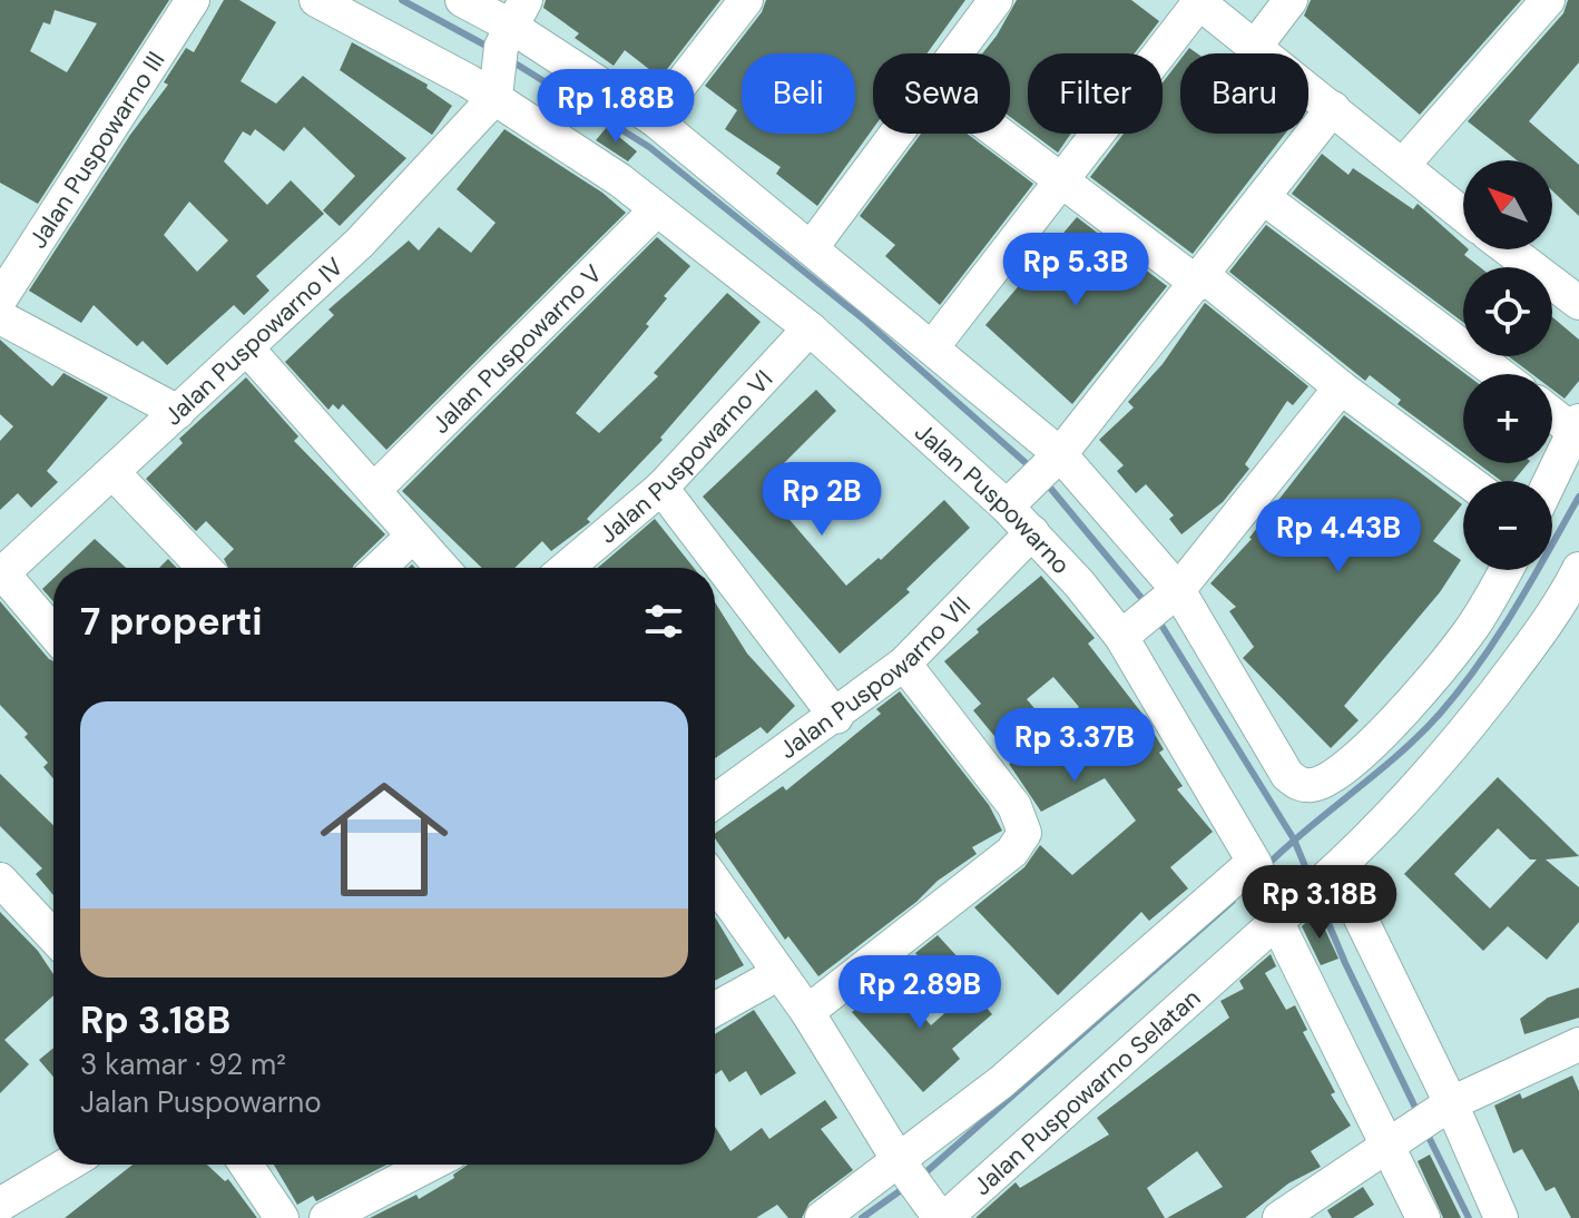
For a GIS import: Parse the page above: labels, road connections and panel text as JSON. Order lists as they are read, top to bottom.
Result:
{
  "streets": {
    "street": [
      "Jalan Puspowarno III",
      "Jalan Puspowarno IV",
      "Jalan Puspowarno V",
      "Jalan Puspowarno VI",
      "Jalan Puspowarno",
      "Jalan Puspowarno VII",
      "Jalan Puspowarno Selatan"
    ]
  },
  "crossings": [
    ["Jalan Puspowarno IV", "Jalan Puspowarno"],
    ["Jalan Puspowarno V", "Jalan Puspowarno"],
    ["Jalan Puspowarno VI", "Jalan Puspowarno"],
    ["Jalan Puspowarno", "Jalan Puspowarno VII"],
    ["Jalan Puspowarno", "Jalan Puspowarno Selatan"]
  ],
  "north": "top left",
  "page": {
    "chip": [
      "Beli",
      "Sewa",
      "Filter",
      "Baru"
    ],
    "price": [
      "Rp 1.88B",
      "Rp 5.3B",
      "Rp 2B",
      "Rp 4.43B",
      "Rp 3.37B",
      "Rp 3.18B",
      "Rp 2.89B"
    ],
    "map_buttons": ["+", "−"],
    "heading": "7 properti",
    "list": [
      {
        "name": "Rp 3.18B",
        "note": "3 kamar · 92 m² · Jalan Puspowarno"
      }
    ]
  }
}
